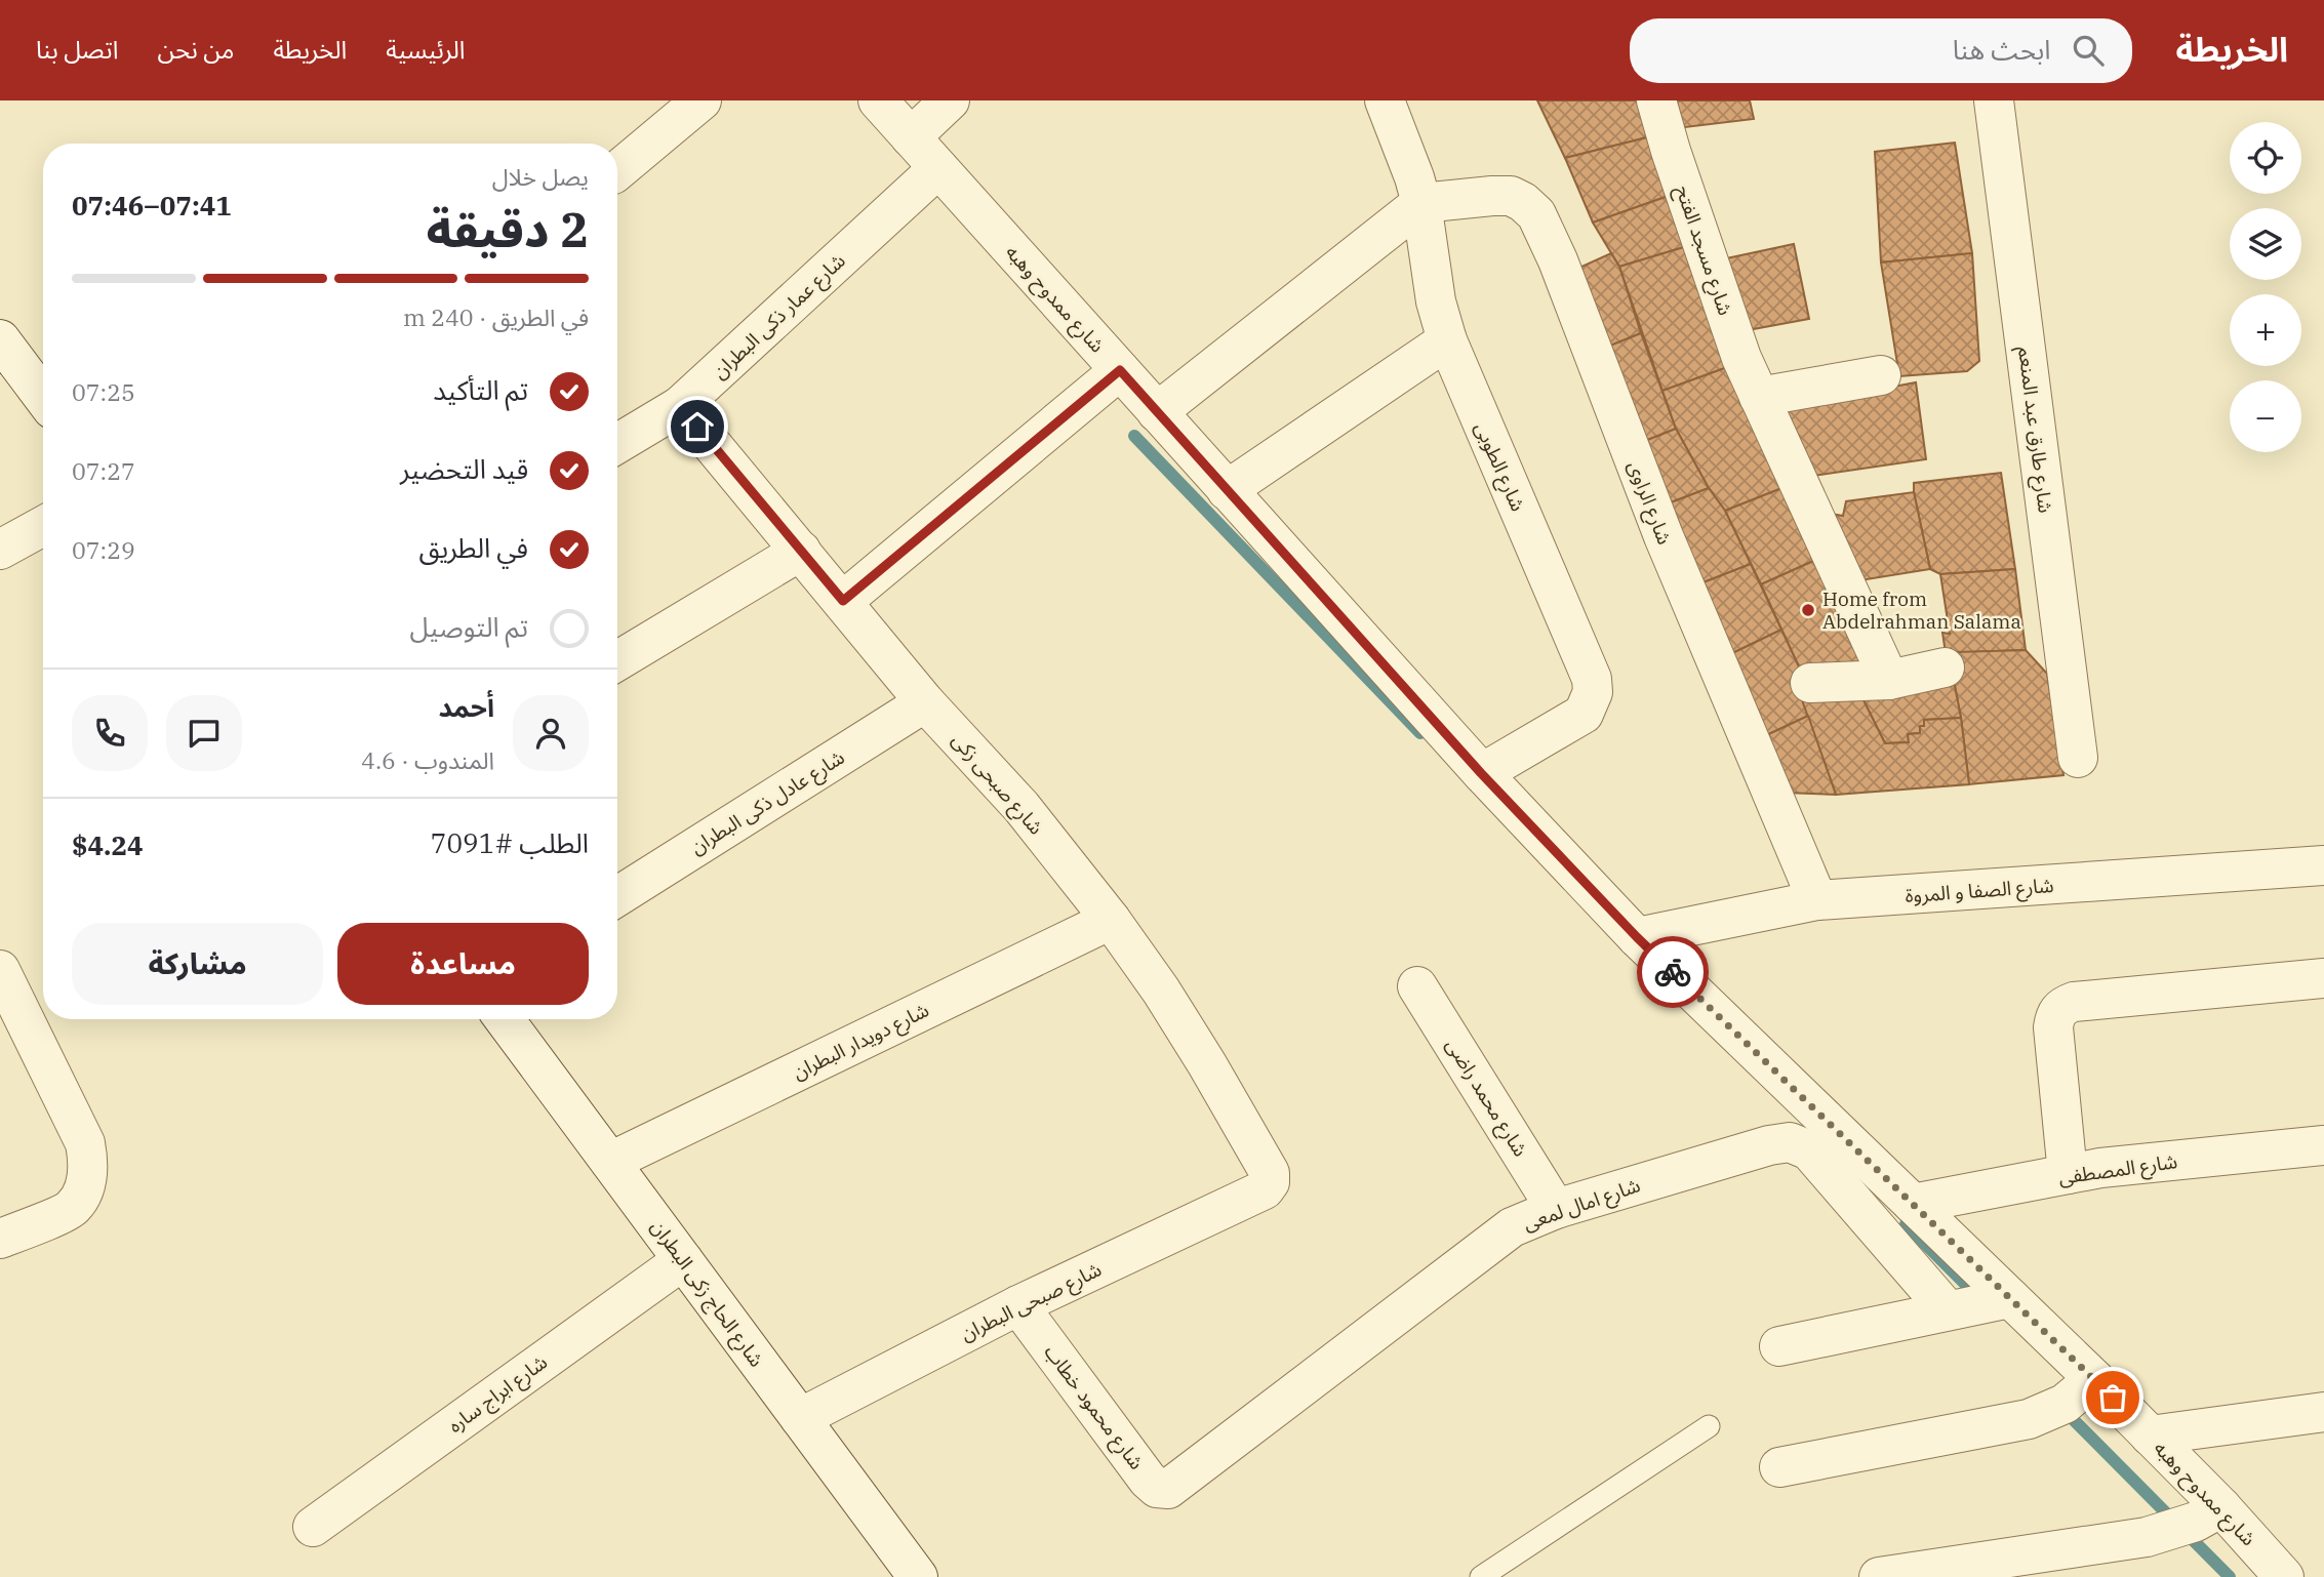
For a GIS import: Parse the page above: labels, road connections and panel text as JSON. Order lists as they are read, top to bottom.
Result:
{
  "streets": {
    "street": [
      "شارع مسجد الفتح",
      "شارع ممدوح وهبه",
      "شارع عمار ذكى البطران",
      "شارع طارق عبد المنعم",
      "شارع الطوبى",
      "شارع الراوى",
      "شارع صبحى زكى",
      "شارع عادل ذكى البطران",
      "شارع الصفا و المروة",
      "شارع دويدار البطران",
      "شارع محمد راضى",
      "شارع المصطفى",
      "شارع امال لمعى",
      "شارع الحاج زكى البطران",
      "شارع صبحى البطران",
      "شارع ابراج ساره",
      "شارع محمود خطاب"
    ]
  },
  "crossings": [
    ["شارع ممدوح وهبه", "شارع عمار ذكى البطران"],
    ["شارع ممدوح وهبه", "شارع الطوبى"],
    ["شارع ممدوح وهبه", "شارع الصفا و المروة"],
    ["شارع ممدوح وهبه", "شارع المصطفى"],
    ["شارع عمار ذكى البطران", "شارع صبحى زكى"],
    ["شارع الطوبى", "شارع الراوى"],
    ["شارع الراوى", "شارع الصفا و المروة"],
    ["شارع صبحى زكى", "شارع عادل ذكى البطران"],
    ["شارع صبحى زكى", "شارع دويدار البطران"],
    ["شارع صبحى زكى", "شارع صبحى البطران"],
    ["شارع دويدار البطران", "شارع الحاج زكى البطران"],
    ["شارع محمد راضى", "شارع امال لمعى"],
    ["شارع امال لمعى", "شارع محمود خطاب"],
    ["شارع الحاج زكى البطران", "شارع صبحى البطران"],
    ["شارع الحاج زكى البطران", "شارع ابراج ساره"],
    ["شارع صبحى البطران", "شارع محمود خطاب"]
  ],
  "places": ["Home from Abdelrahman Salama"],
  "page": {
    "header": "الخريطة",
    "search": "ابحث هنا",
    "nav": [
      "الرئيسية",
      "الخريطة",
      "من نحن",
      "اتصل بنا"
    ],
    "map_buttons": ["+", "−"],
    "heading": ["2 دقيقة", "يصل خلال", "07:41–07:46"],
    "panel": [
      "أحمد",
      "المندوب · 4.6",
      "الطلب #7091",
      "$4.24"
    ],
    "bar": "في الطريق · 240 m",
    "list": [
      ["تم التأكيد", "07:25"],
      ["قيد التحضير", "07:27"],
      ["في الطريق", "07:29"],
      "تم التوصيل"
    ],
    "buttons": ["مساعدة", "مشاركة"]
  }
}
